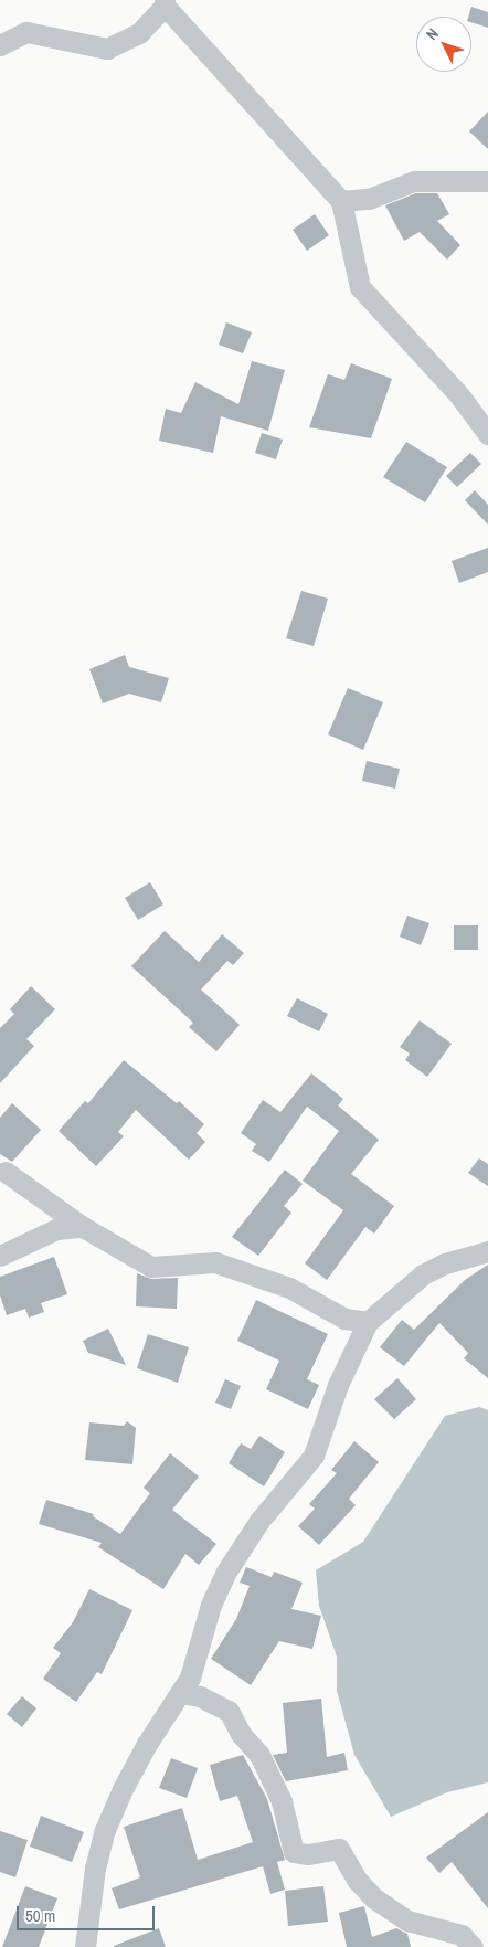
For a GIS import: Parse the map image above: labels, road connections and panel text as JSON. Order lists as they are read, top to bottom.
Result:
{
  "scale_bar": "50 m",
  "north": "top left"
}
